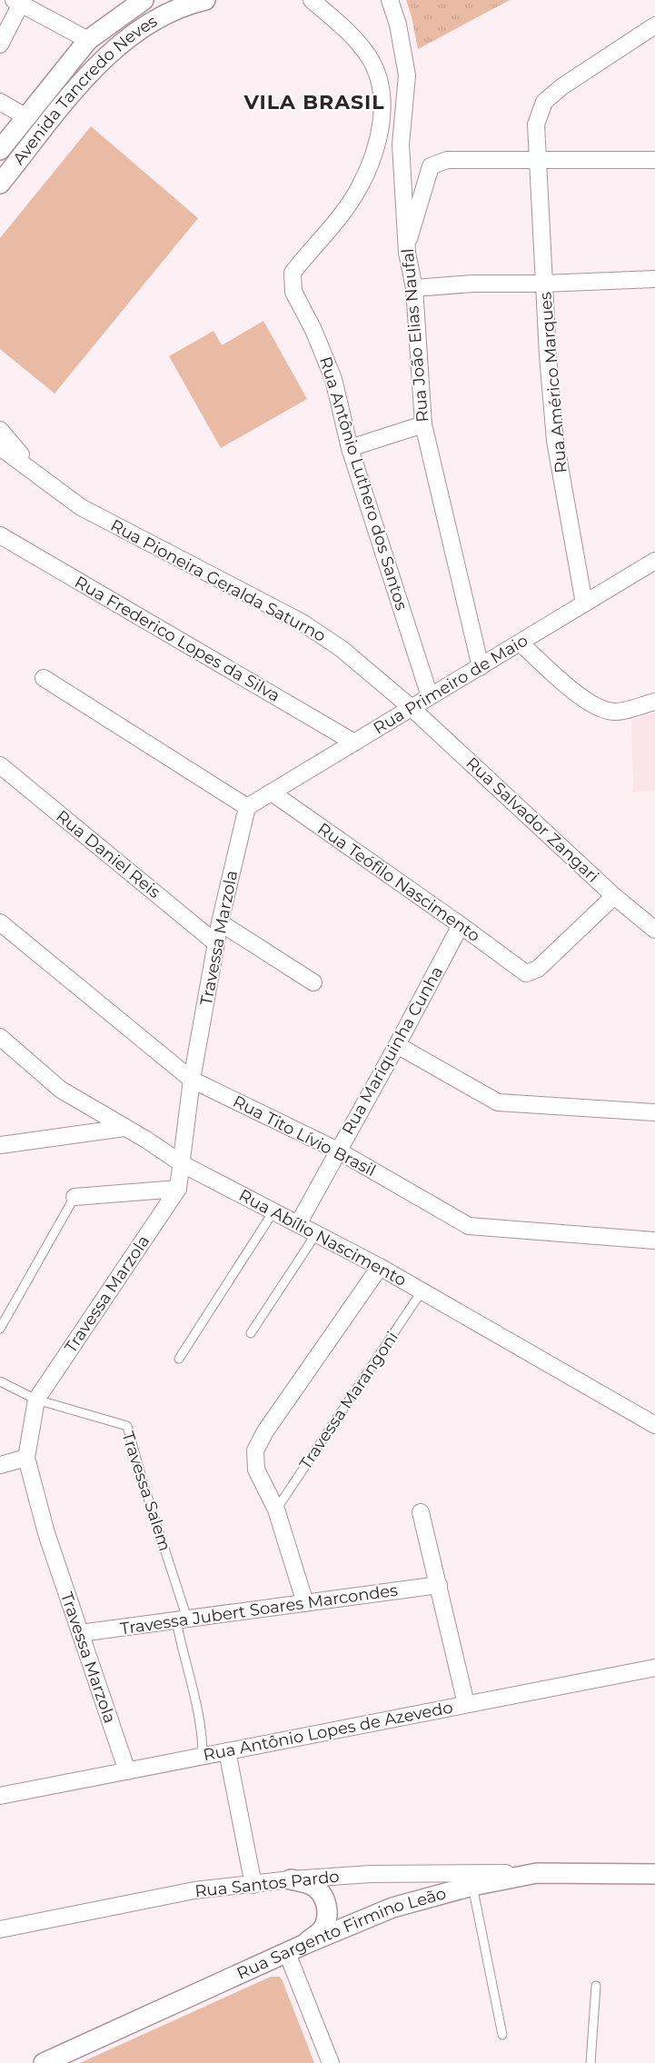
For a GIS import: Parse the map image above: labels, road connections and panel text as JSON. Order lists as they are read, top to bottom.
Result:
{
  "streets": {
    "street": [
      "Avenida Tancredo Neves",
      "Rua João Elias Naufal",
      "Rua Américo Marques",
      "Rua Antônio Luthero dos Santos",
      "Rua Pioneira Geralda Saturno",
      "Rua Frederico Lopes da Silva",
      "Rua Primeiro de Maio",
      "Rua Salvador Zangari",
      "Rua Daniel Reis",
      "Rua Teófilo Nascimento",
      "Travessa Marzola",
      "Rua Mariquinha Cunha",
      "Rua Tito Lívio Brasil",
      "Rua Abílio Nascimento",
      "Travessa Jubert Soares Marcondes",
      "Rua Antônio Lopes de Azevedo",
      "Rua Santos Pardo",
      "Rua Sargento Firmino Leão"
    ],
    "lane": ["Travessa Marangoni", "Travessa Salem"]
  },
  "crossings": [
    ["Rua João Elias Naufal", "Rua Primeiro de Maio"],
    ["Rua Américo Marques", "Rua Primeiro de Maio"],
    ["Rua Antônio Luthero dos Santos", "Rua Primeiro de Maio"],
    ["Rua Pioneira Geralda Saturno", "Rua Primeiro de Maio"],
    ["Rua Pioneira Geralda Saturno", "Rua Salvador Zangari"],
    ["Rua Frederico Lopes da Silva", "Rua Primeiro de Maio"],
    ["Rua Primeiro de Maio", "Rua Salvador Zangari"],
    ["Rua Primeiro de Maio", "Rua Teófilo Nascimento"],
    ["Rua Primeiro de Maio", "Travessa Marzola"],
    ["Rua Salvador Zangari", "Rua Teófilo Nascimento"],
    ["Rua Daniel Reis", "Travessa Marzola"],
    ["Rua Teófilo Nascimento", "Rua Mariquinha Cunha"],
    ["Travessa Marzola", "Rua Tito Lívio Brasil"],
    ["Travessa Marzola", "Rua Abílio Nascimento"],
    ["Travessa Marzola", "Travessa Salem"],
    ["Travessa Marzola", "Travessa Jubert Soares Marcondes"],
    ["Travessa Marzola", "Rua Antônio Lopes de Azevedo"],
    ["Rua Mariquinha Cunha", "Rua Tito Lívio Brasil"],
    ["Rua Mariquinha Cunha", "Rua Abílio Nascimento"],
    ["Rua Abílio Nascimento", "Travessa Marangoni"],
    ["Travessa Salem", "Travessa Jubert Soares Marcondes"],
    ["Rua Santos Pardo", "Rua Sargento Firmino Leão"]
  ],
  "districts": ["VILA BRASIL"]
}
